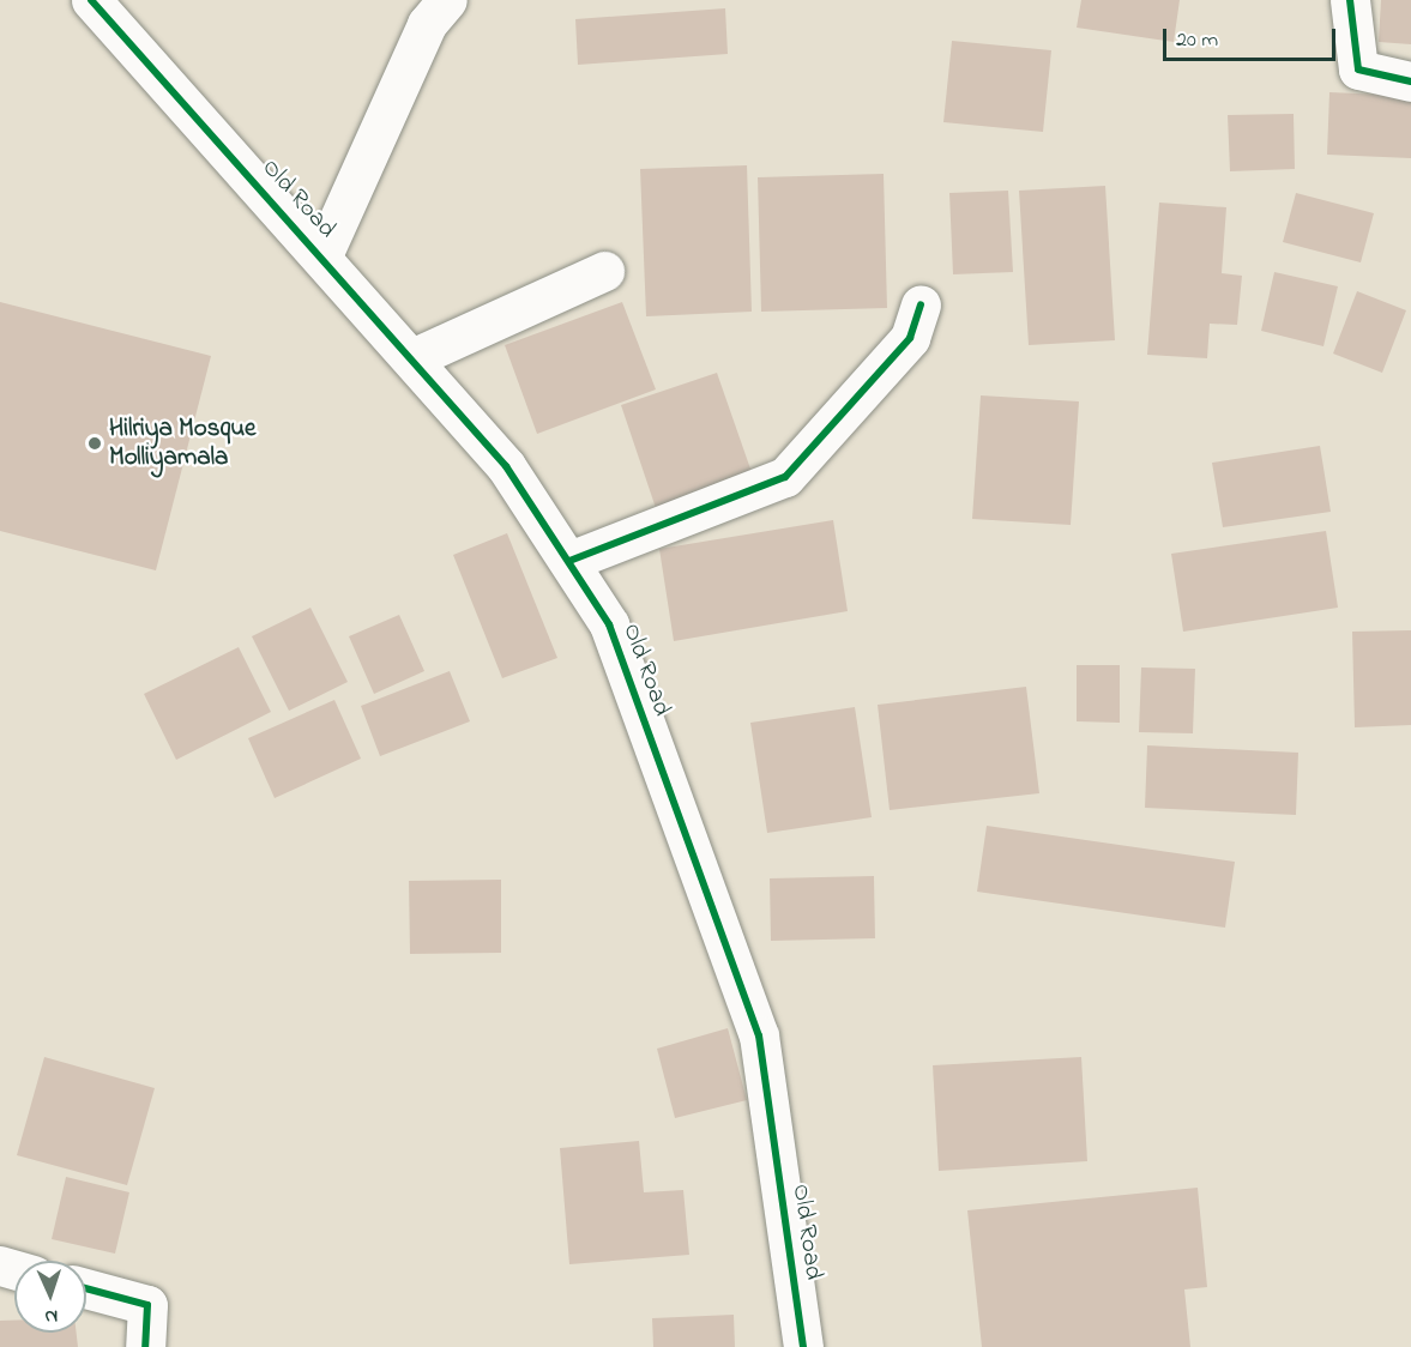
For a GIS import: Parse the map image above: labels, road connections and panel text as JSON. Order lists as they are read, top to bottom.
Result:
{
  "streets": {
    "street": ["Old Road"]
  },
  "places": ["Hilriya Mosque Molliyamala"],
  "scale_bar": "20 m",
  "north": "bottom"
}
